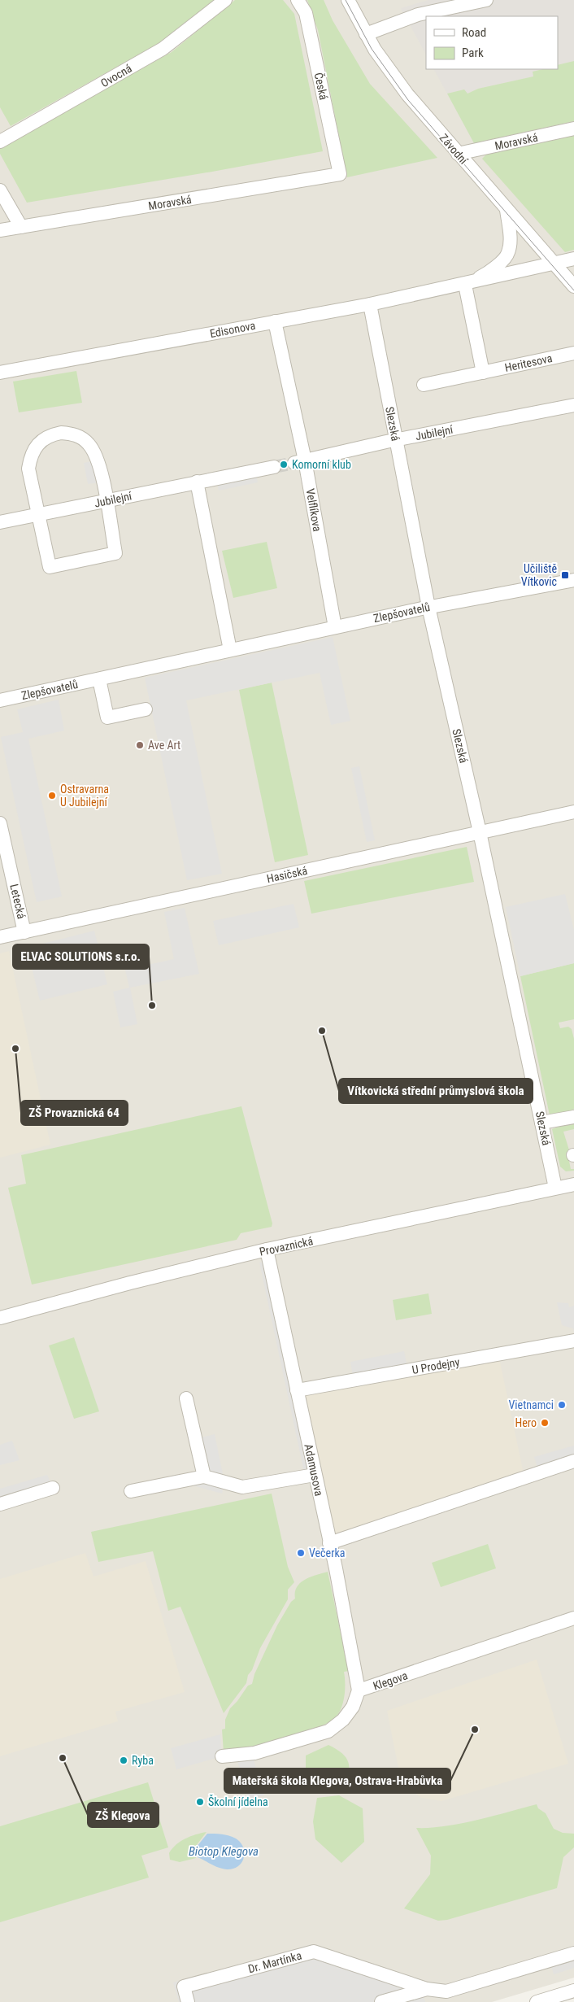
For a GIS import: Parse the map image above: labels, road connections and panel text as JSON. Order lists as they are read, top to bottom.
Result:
{
  "streets": {
    "street": [
      "Ovocná",
      "Česká",
      "Moravská",
      "Závodní",
      "Edisonova",
      "Heritesova",
      "Slezská",
      "Jubilejní",
      "Velflíkova",
      "Zlepšovatelů",
      "Hasičská",
      "Letecká",
      "Provaznická",
      "U Prodejny",
      "Adamusova",
      "Klegova",
      "Dr. Martínka"
    ]
  },
  "crossings": [
    ["Česká", "Moravská"],
    ["Moravská", "Závodní"],
    ["Závodní", "Edisonova"],
    ["Edisonova", "Slezská"],
    ["Edisonova", "Velflíkova"],
    ["Slezská", "Jubilejní"],
    ["Slezská", "Zlepšovatelů"],
    ["Slezská", "Hasičská"],
    ["Slezská", "Provaznická"],
    ["Jubilejní", "Velflíkova"],
    ["Velflíkova", "Zlepšovatelů"],
    ["Hasičská", "Letecká"],
    ["Provaznická", "Adamusova"],
    ["U Prodejny", "Adamusova"],
    ["Adamusova", "Klegova"]
  ],
  "water": ["Biotop Klegova"],
  "places": {
    "other": [
      "Komorní klub",
      "Ave Art",
      "Ostravarna U Jubilejní",
      "ELVAC SOLUTIONS s.r.o.",
      "Vítkovická střední průmyslová škola",
      "ZŠ Provaznická 64",
      "Vietnamci",
      "Hero",
      "Večerka",
      "Mateřská škola Klegova, Ostrava-Hrabůvka",
      "ZŠ Klegova",
      "Ryba",
      "Školní jídelna"
    ],
    "transit": ["Učiliště Vítkovic"]
  },
  "legend": ["Road", "Park"]
}
